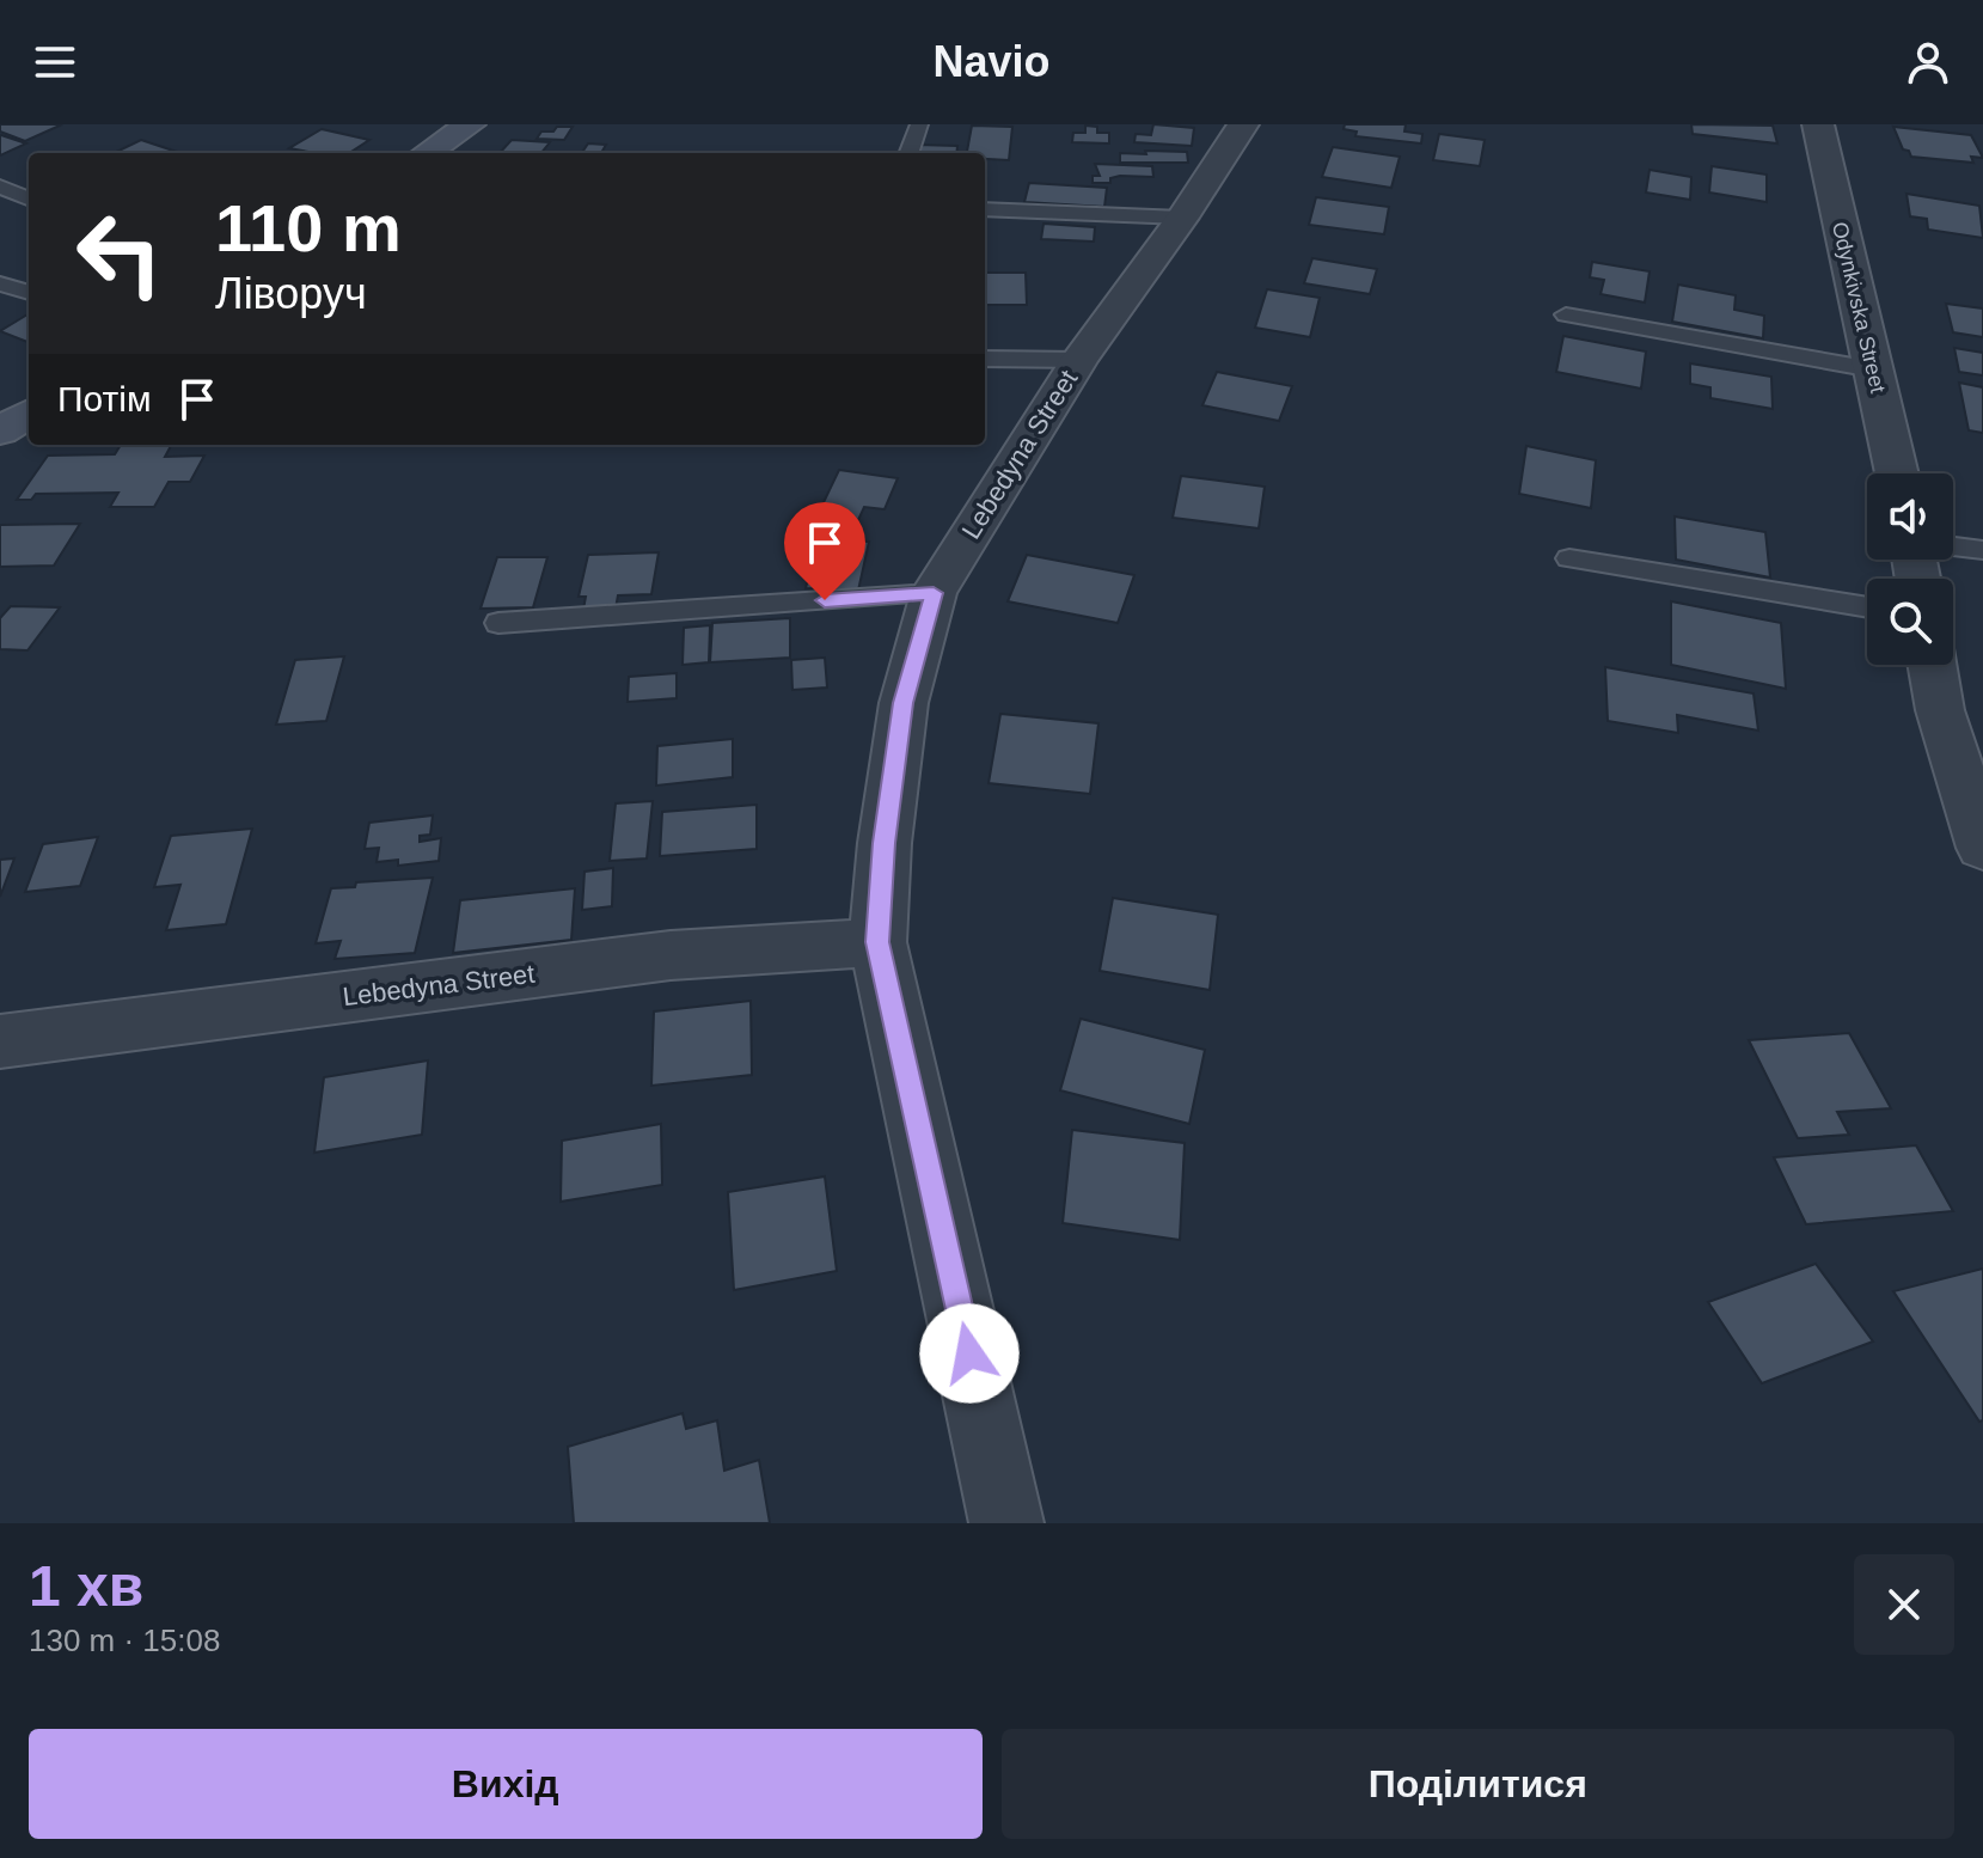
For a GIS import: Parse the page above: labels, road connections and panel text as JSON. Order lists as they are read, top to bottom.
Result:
{
  "streets": {
    "street": ["Odynkivska Street", "Lebedyna Street"]
  },
  "page": {
    "header": "Navio",
    "turn": ["110 m", "Ліворуч"],
    "then": "Потім",
    "heading": ["1 хв", "130 m · 15:08"],
    "buttons": ["Вихід", "Поділитися"]
  }
}
